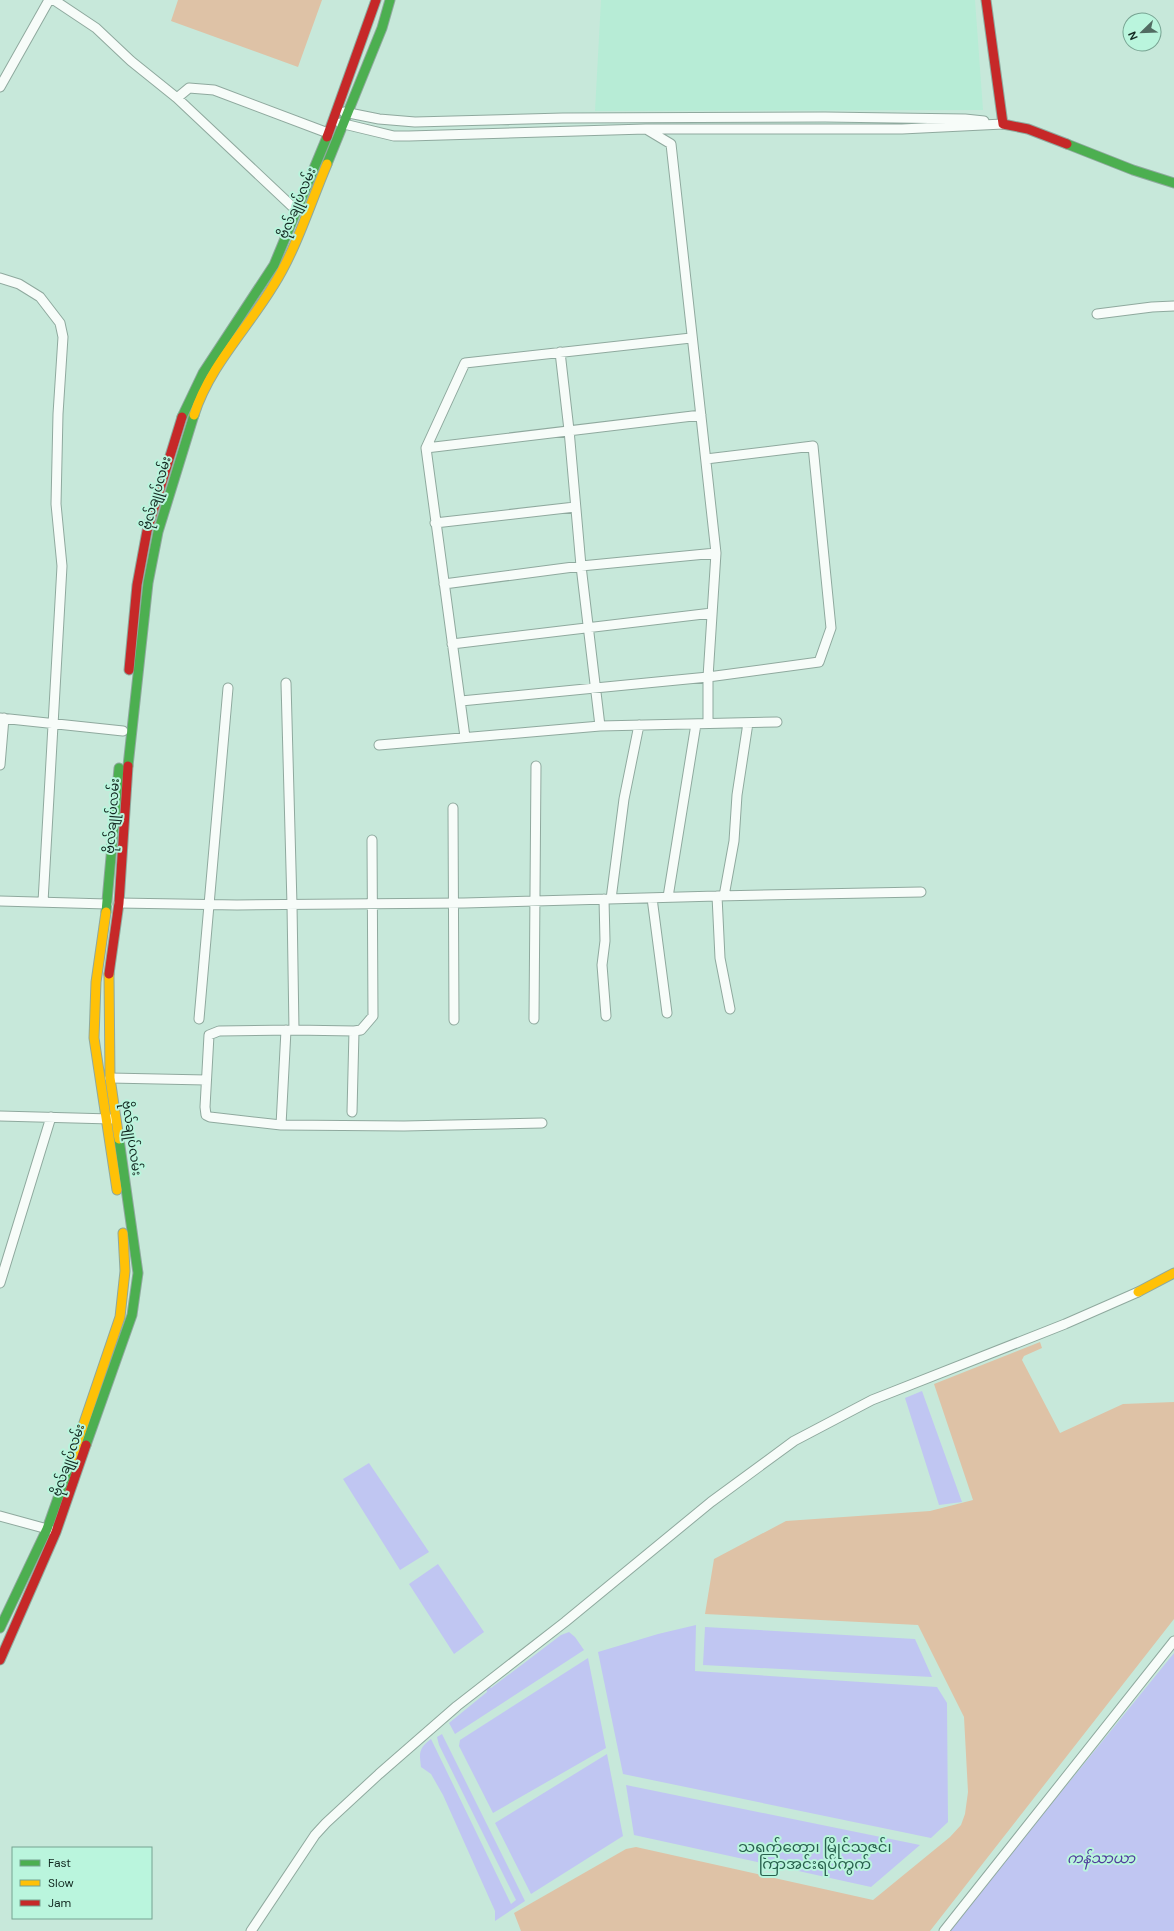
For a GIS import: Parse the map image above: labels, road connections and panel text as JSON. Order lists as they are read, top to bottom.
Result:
{
  "streets": {
    "main road": ["ဗိုလ်ချုပ်လမ်း"]
  },
  "districts": ["သရက်တော၊ မြိုင်သဇင်၊ ကြာအင်းရပ်ကွက်"],
  "water": ["ကန်သာယာ"],
  "legend": ["Fast", "Slow", "Jam"],
  "north": "bottom left"
}
